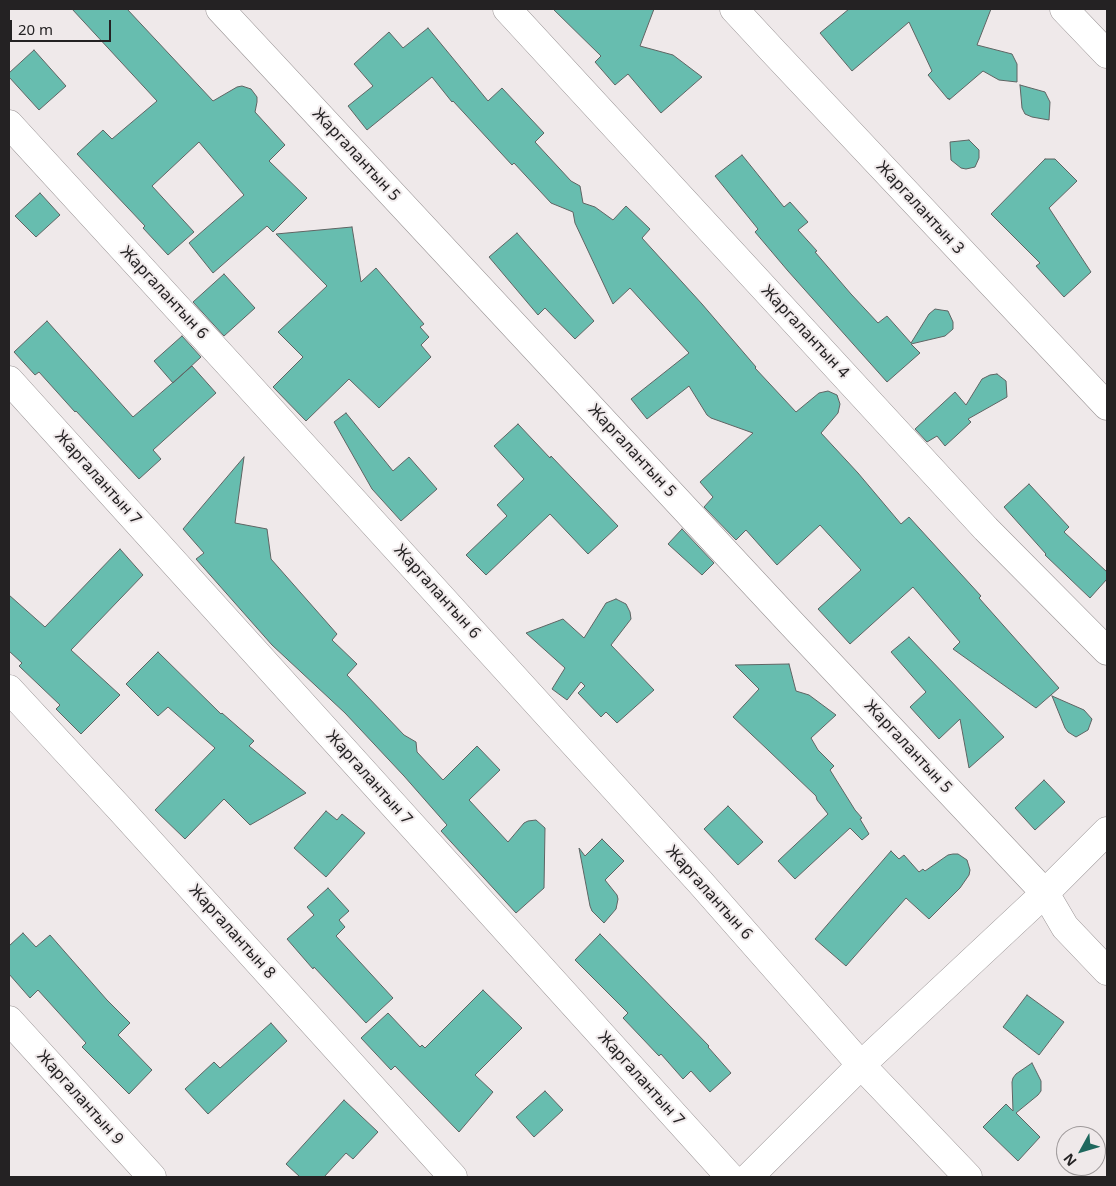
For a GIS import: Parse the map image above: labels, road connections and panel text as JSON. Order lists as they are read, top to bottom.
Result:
{
  "streets": {
    "street": [
      "Жаргалантын 5",
      "Жаргалантын 3",
      "Жаргалантын 6",
      "Жаргалантын 4",
      "Жаргалантын 7",
      "Жаргалантын 8",
      "Жаргалантын 9"
    ]
  },
  "scale_bar": "20 m",
  "north": "bottom left"
}
